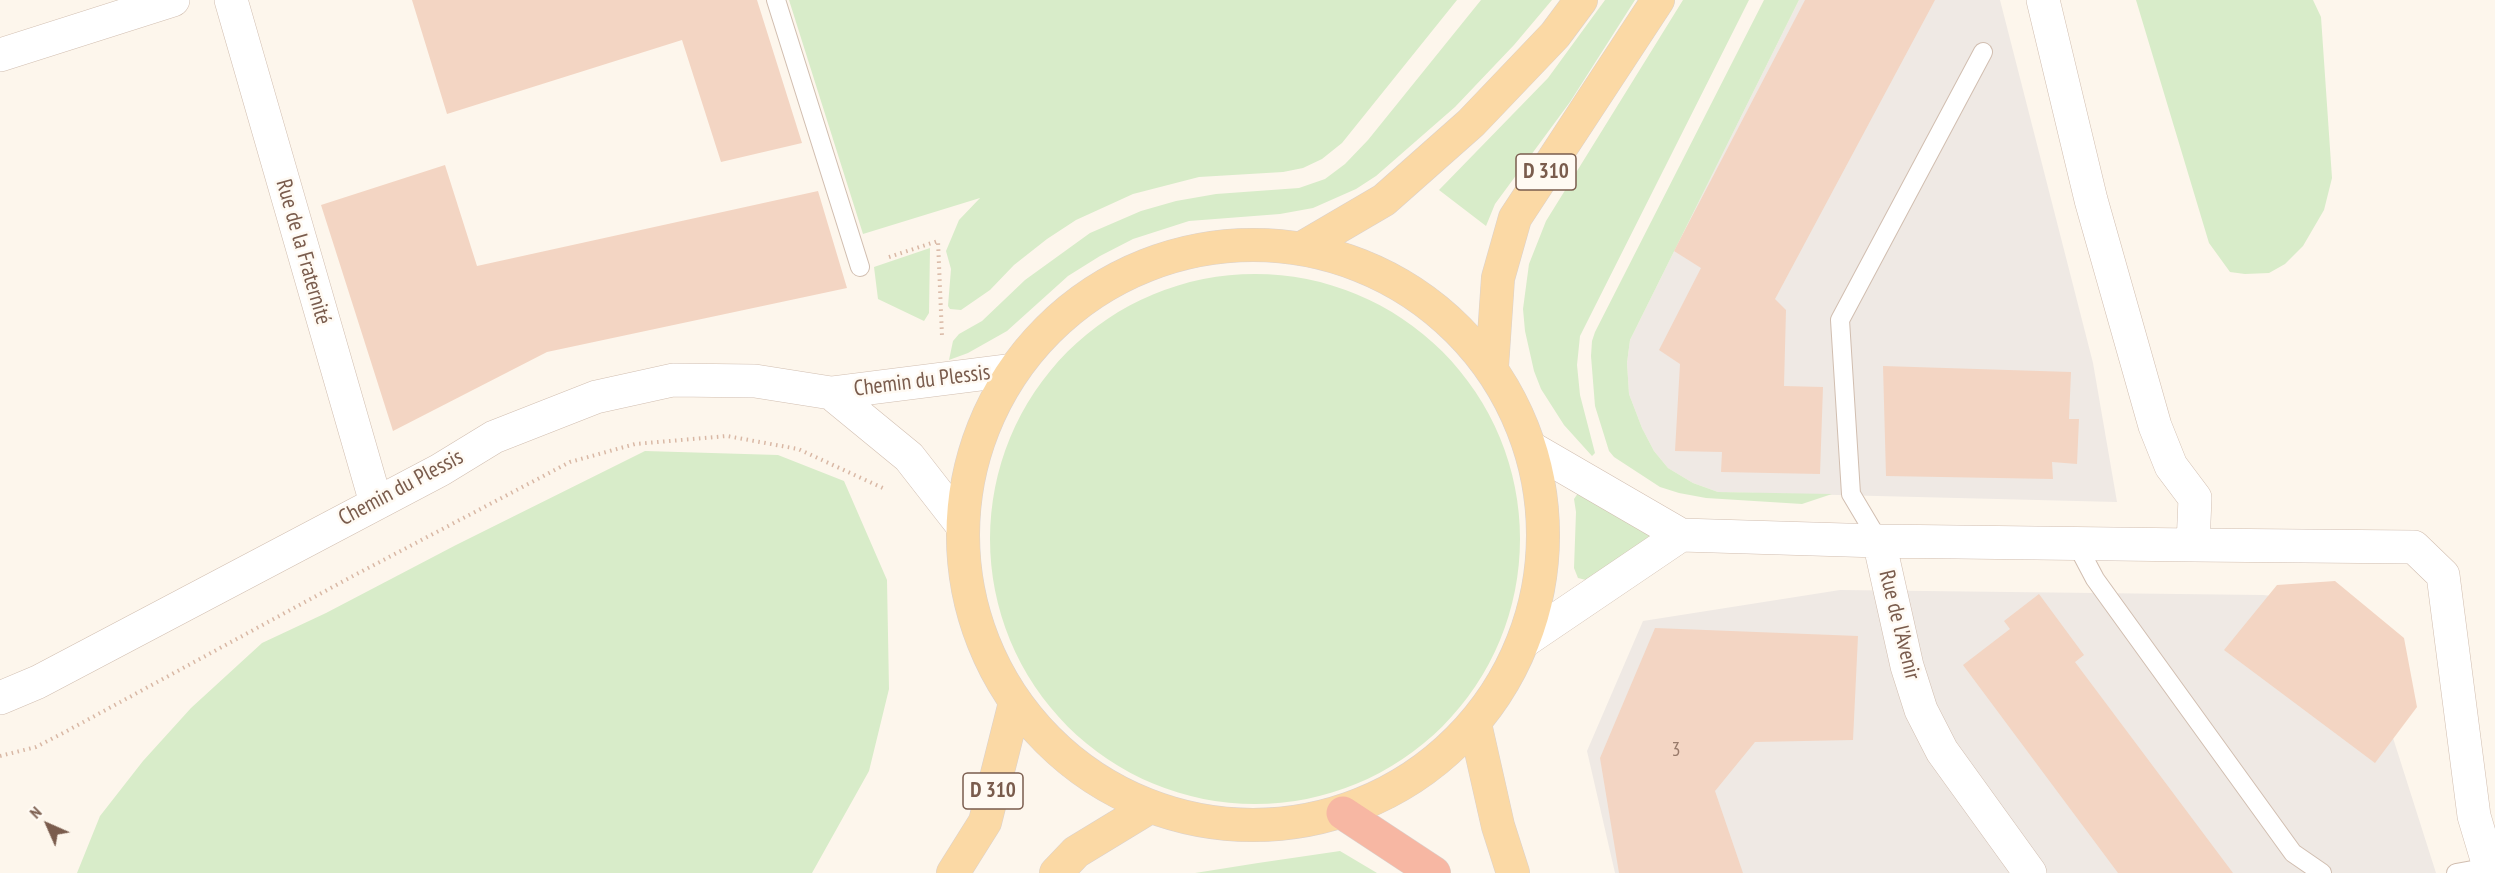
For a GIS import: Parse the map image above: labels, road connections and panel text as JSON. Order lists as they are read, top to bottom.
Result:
{
  "streets": {
    "main road": ["D 310"],
    "street": ["Rue de la Fraternité", "Chemin du Plessis", "Rue de l'Avenir"]
  },
  "crossings": [
    ["Rue de la Fraternité", "Chemin du Plessis"]
  ],
  "house_numbers": ["3"],
  "north": "top left"
}
